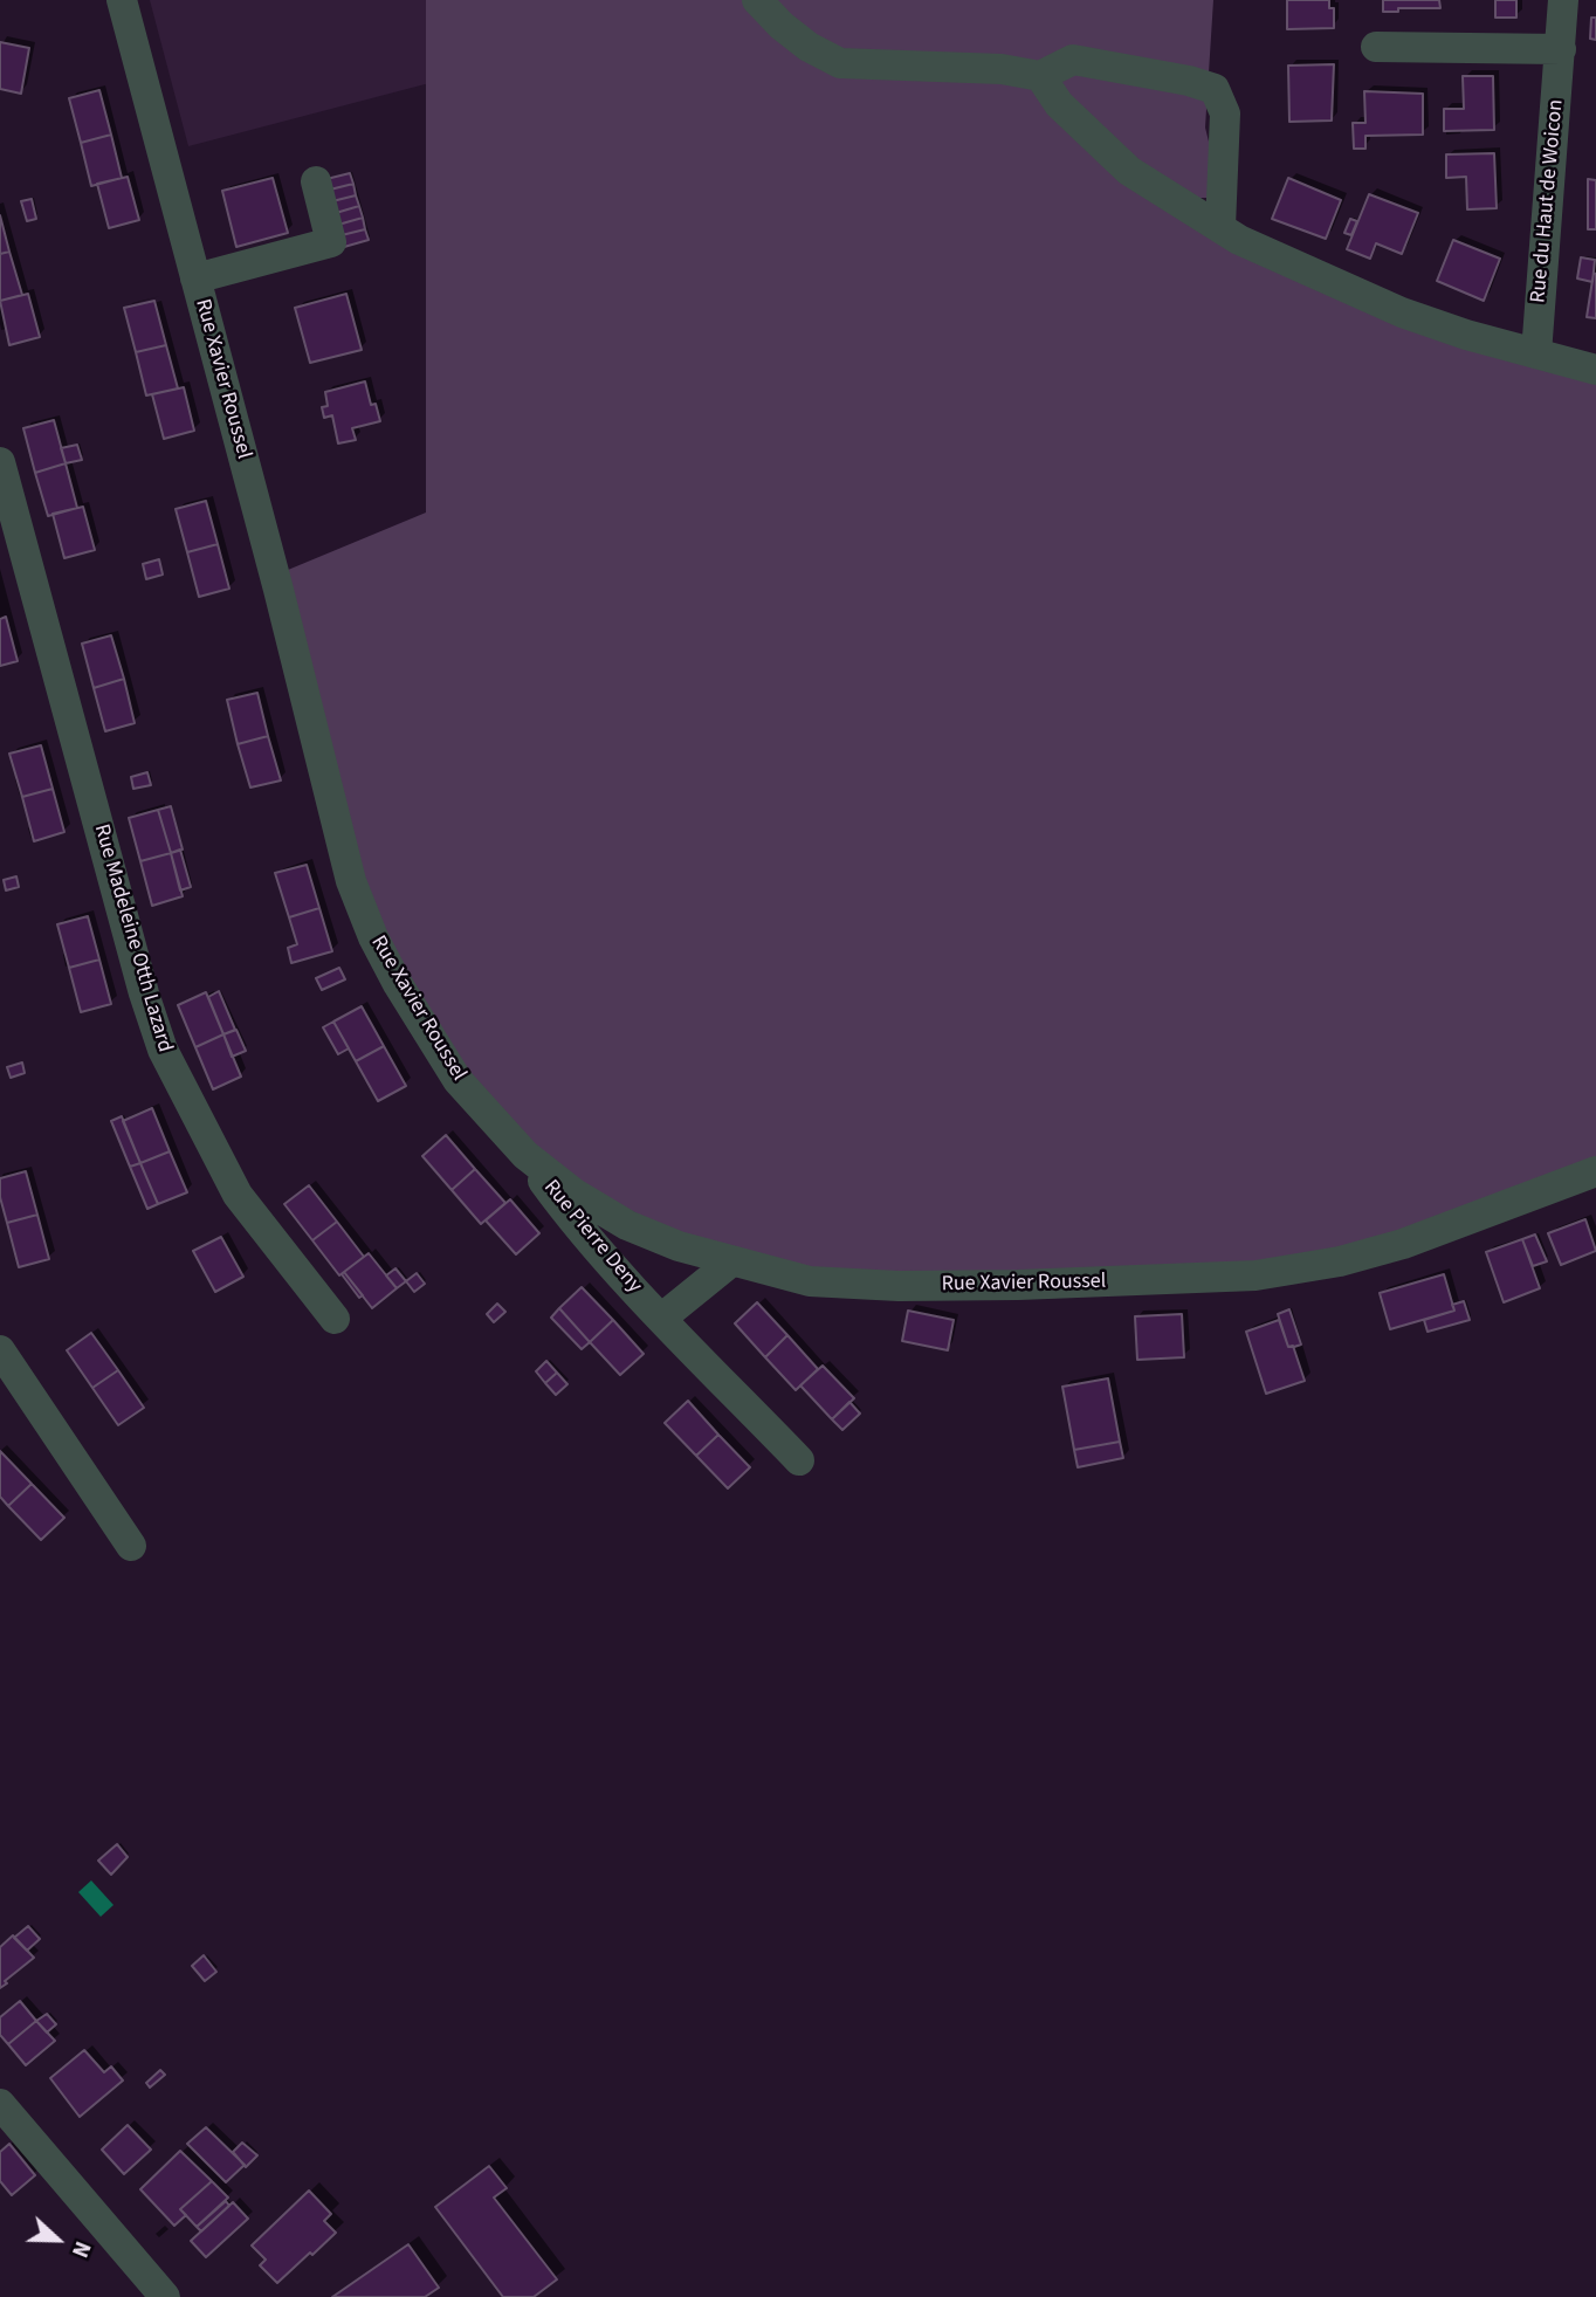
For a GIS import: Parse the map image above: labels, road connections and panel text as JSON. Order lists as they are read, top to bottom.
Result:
{
  "streets": {
    "street": [
      "Rue du Haut de Woicon",
      "Rue Xavier Roussel",
      "Rue Madeleine Otth Lazard",
      "Rue Pierre Deny"
    ]
  },
  "crossings": [
    ["Rue Xavier Roussel", "Rue Pierre Deny"]
  ],
  "north": "right"
}
